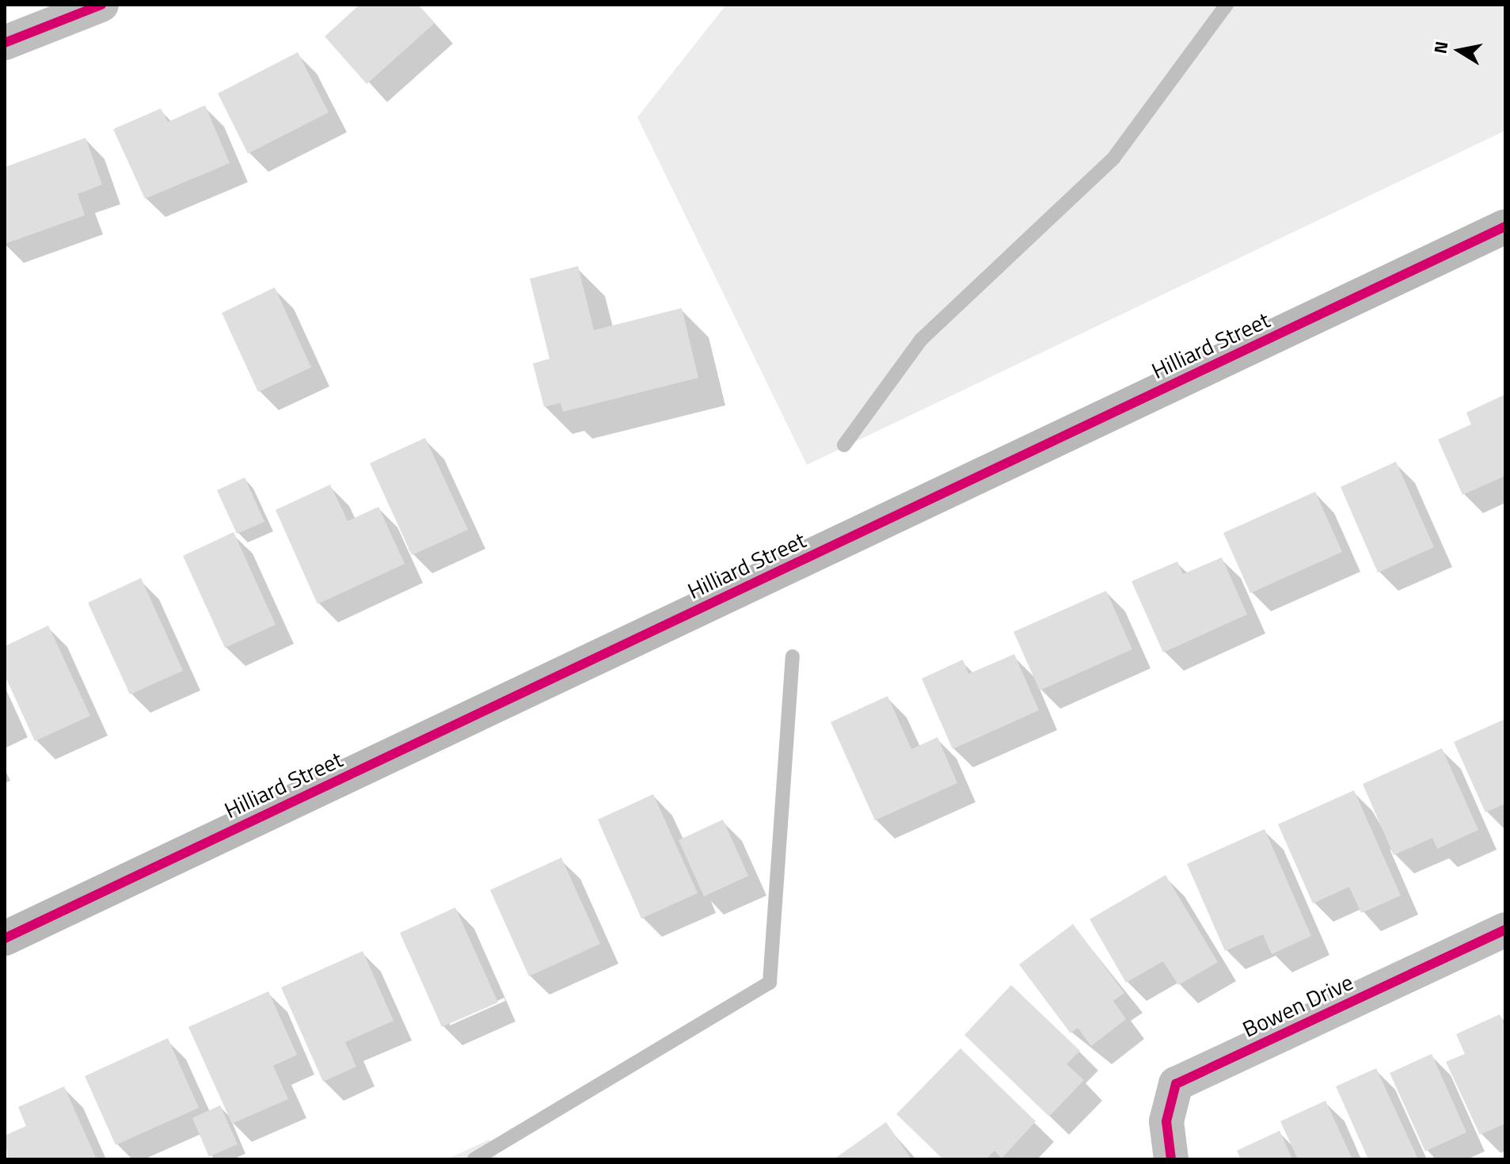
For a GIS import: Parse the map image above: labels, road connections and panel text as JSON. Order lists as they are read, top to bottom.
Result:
{
  "streets": {
    "street": ["Hilliard Street", "Bowen Drive"]
  },
  "north": "left"
}
